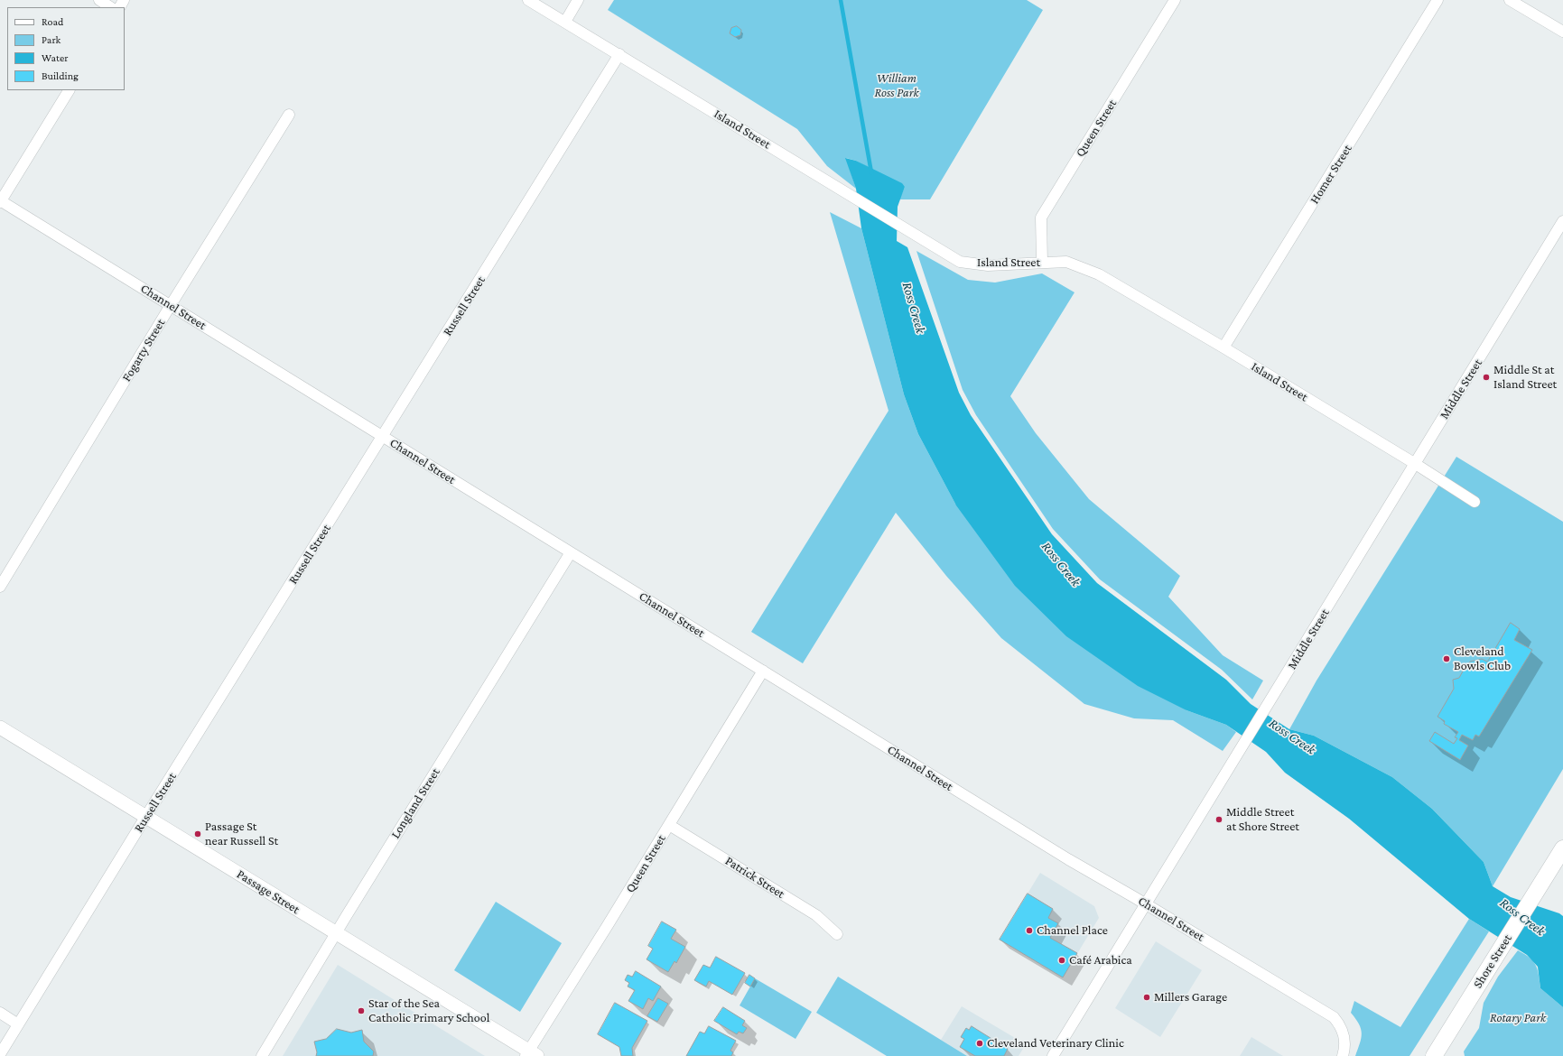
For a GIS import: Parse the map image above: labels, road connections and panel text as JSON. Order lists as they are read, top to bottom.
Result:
{
  "streets": {
    "main road": ["Shore Street"],
    "street": [
      "Queen Street",
      "Island Street",
      "Homer Street",
      "Russell Street",
      "Channel Street",
      "Fogarty Street",
      "Middle Street",
      "Longland Street",
      "Patrick Street",
      "Passage Street"
    ]
  },
  "crossings": [
    ["Queen Street", "Island Street"],
    ["Queen Street", "Channel Street"],
    ["Queen Street", "Patrick Street"],
    ["Queen Street", "Passage Street"],
    ["Island Street", "Homer Street"],
    ["Island Street", "Russell Street"],
    ["Island Street", "Middle Street"],
    ["Russell Street", "Channel Street"],
    ["Russell Street", "Passage Street"],
    ["Channel Street", "Fogarty Street"],
    ["Channel Street", "Middle Street"],
    ["Channel Street", "Longland Street"],
    ["Longland Street", "Passage Street"]
  ],
  "water": ["Ross Creek"],
  "parks": ["William Ross Park", "Rotary Park"],
  "places": [
    "Middle St at Island Street",
    "Cleveland Bowls Club",
    "Middle Street at Shore Street",
    "Passage St near Russell St",
    "Channel Place",
    "Café Arabica",
    "Millers Garage",
    "Star of the Sea Catholic Primary School",
    "Cleveland Veterinary Clinic"
  ],
  "legend": [
    "Road",
    "Park",
    "Water",
    "Building"
  ]
}
